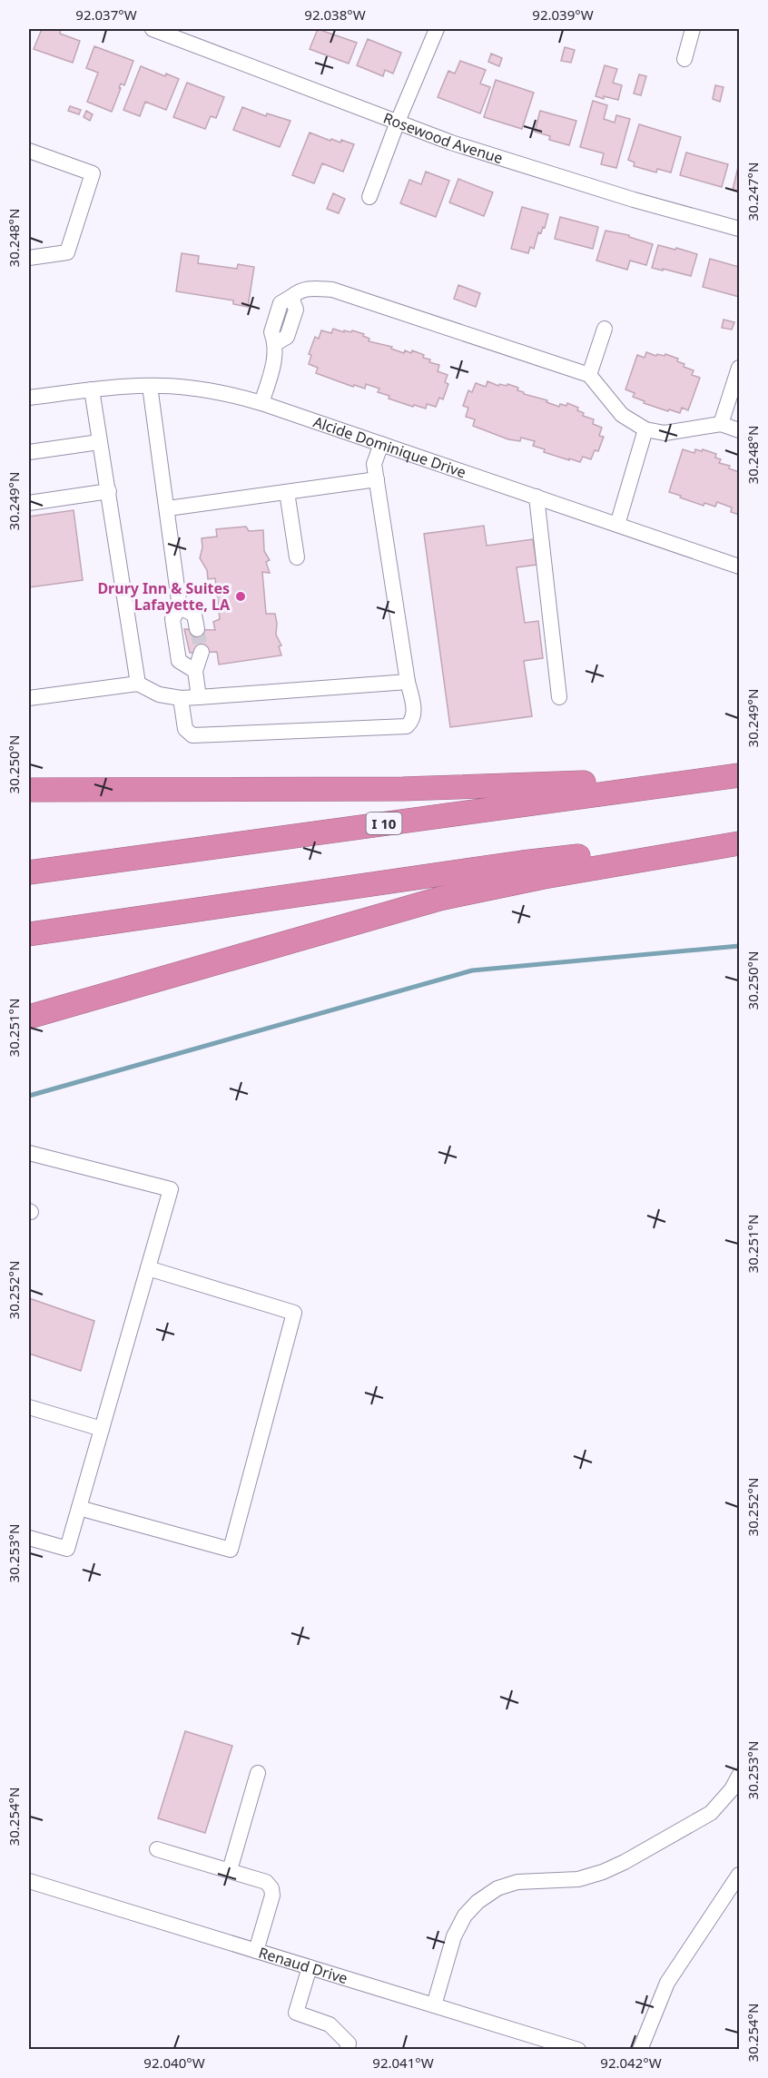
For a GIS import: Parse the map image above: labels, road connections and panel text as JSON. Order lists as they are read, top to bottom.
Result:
{
  "streets": {
    "highway": ["I 10"],
    "street": ["Rosewood Avenue", "Alcide Dominique Drive", "Renaud Drive"]
  },
  "places": ["Drury Inn & Suites Lafayette, LA"],
  "coordinates": [
    "92.037°W",
    "92.038°W",
    "92.039°W",
    "30.247°N",
    "30.248°N",
    "30.249°N",
    "30.250°N",
    "30.251°N",
    "30.252°N",
    "30.253°N",
    "30.254°N",
    "92.040°W",
    "92.041°W",
    "92.042°W"
  ]
}
